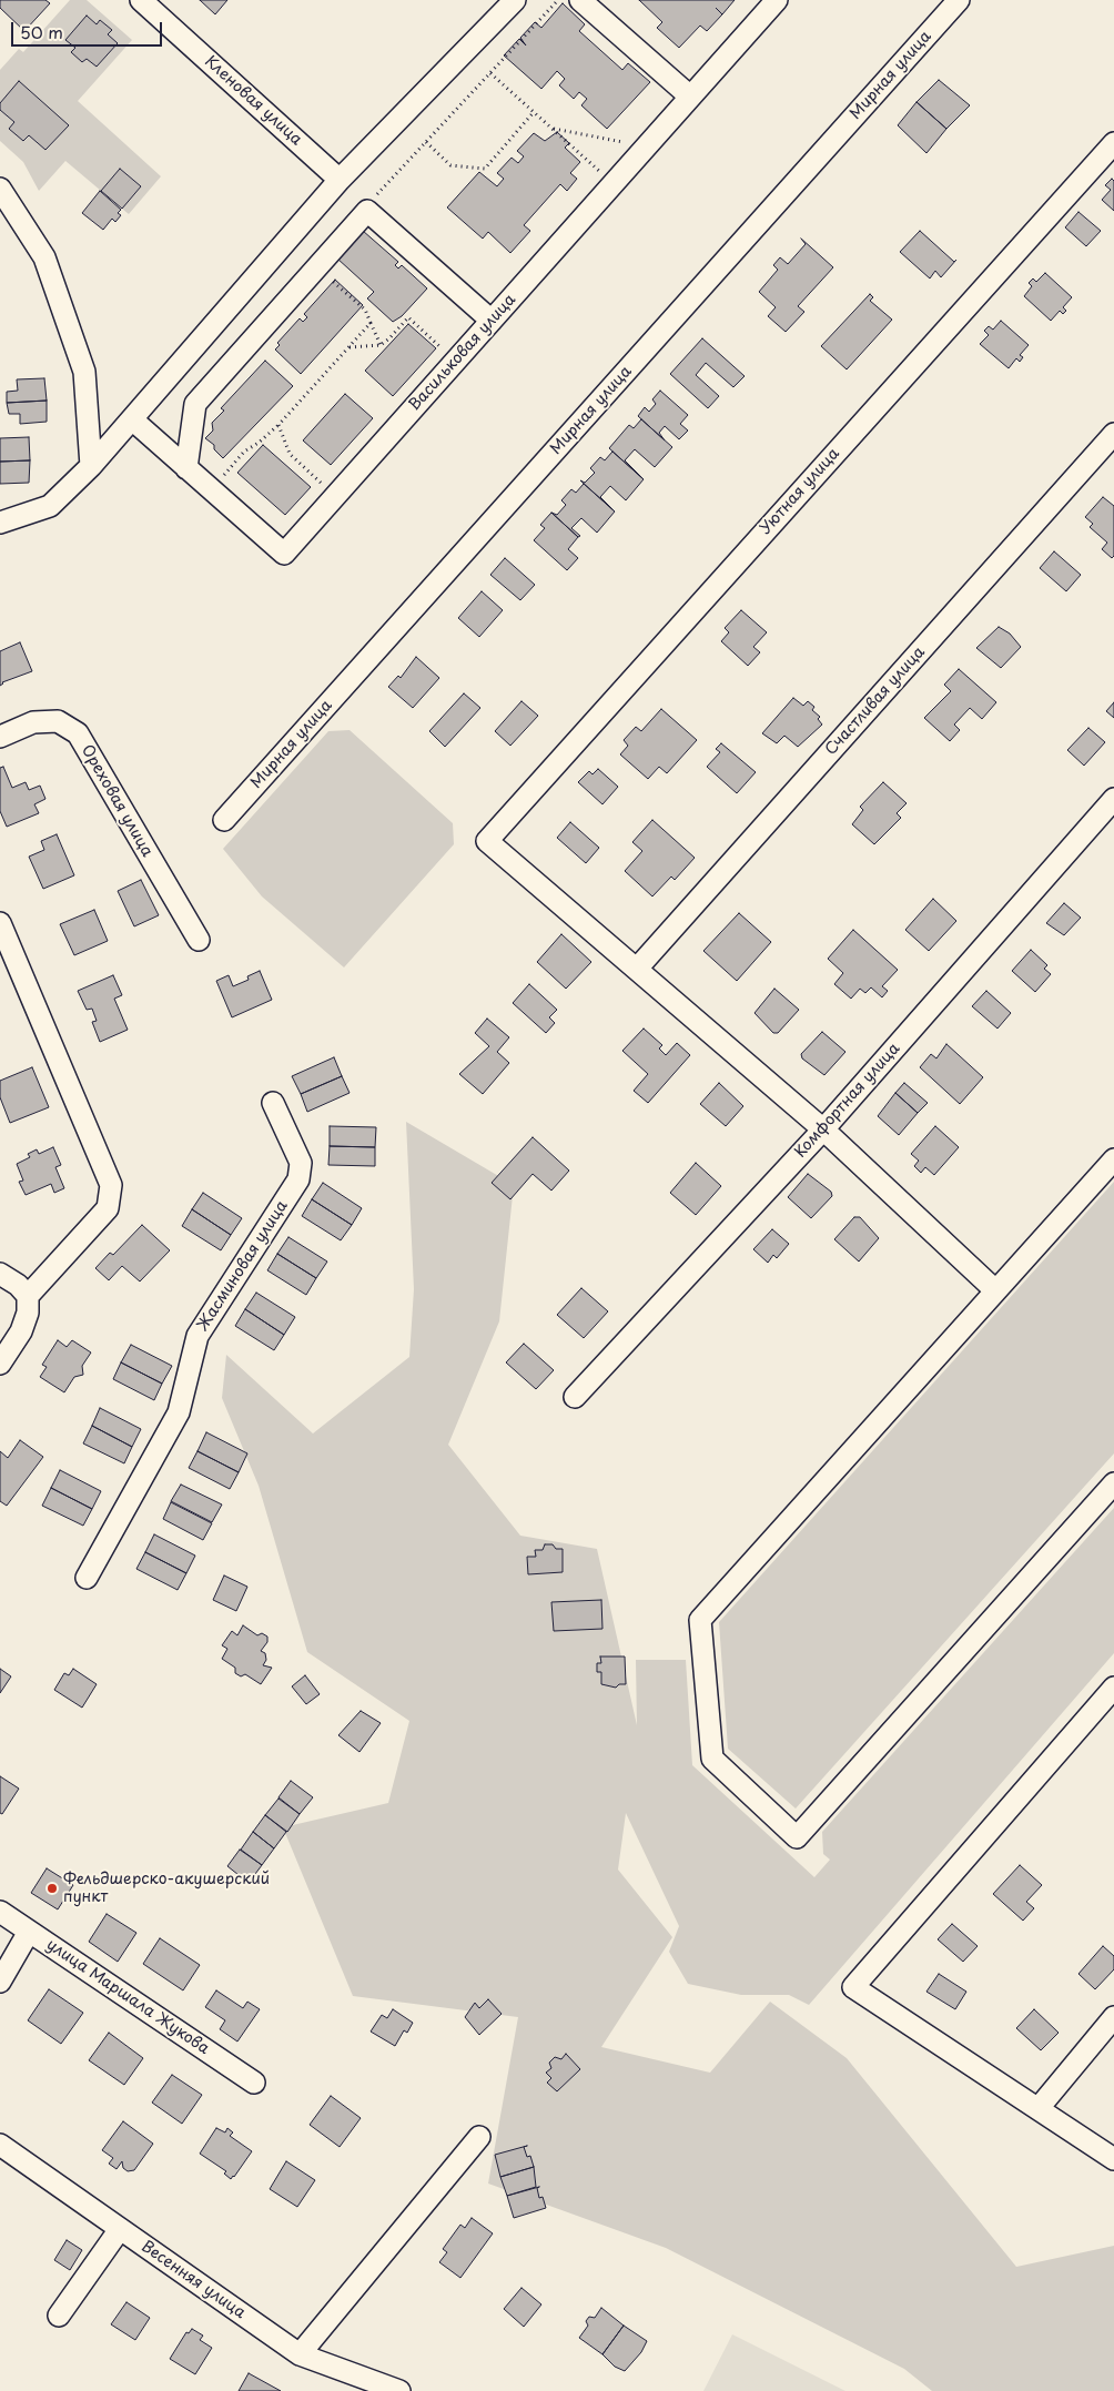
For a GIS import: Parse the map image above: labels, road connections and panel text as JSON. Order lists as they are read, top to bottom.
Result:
{
  "streets": {
    "street": [
      "Мирная улица",
      "Кленовая улица",
      "Васильковая улица",
      "Уютная улица",
      "Счастливая улица",
      "Ореховая улица",
      "Комфортная улица",
      "Жасминовая улица",
      "улица Маршала Жукова",
      "Весенняя улица"
    ]
  },
  "crossings": [
    ["Уютная улица", "Счастливая улица"]
  ],
  "places": ["Фельдшерско-акушерский пункт"],
  "scale_bar": "50 m"
}
